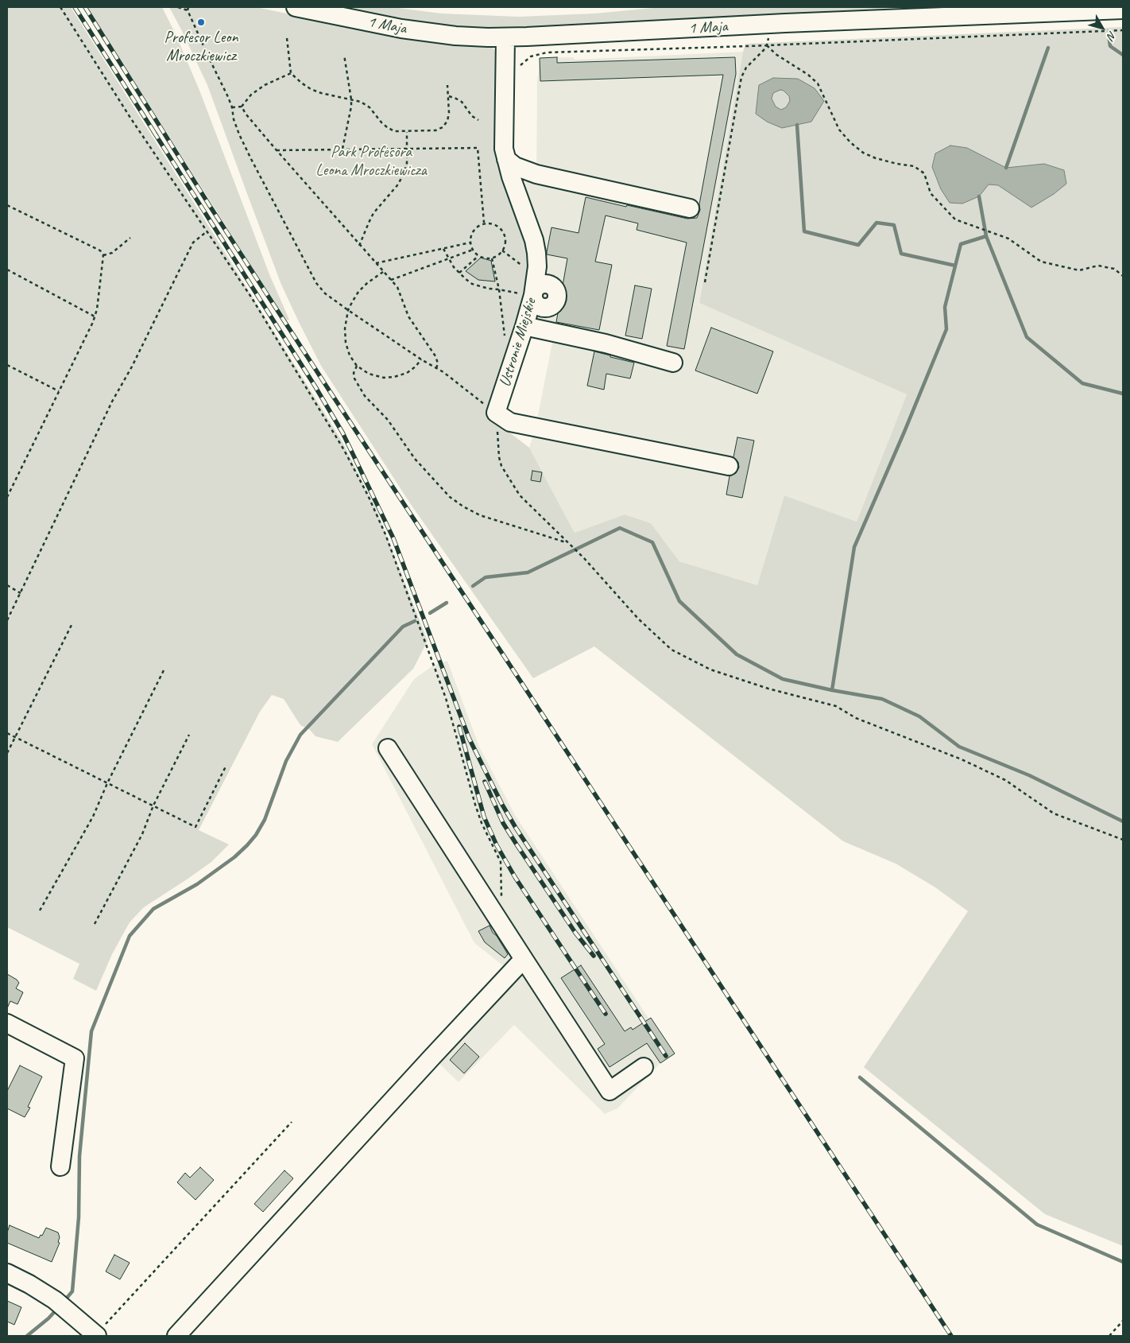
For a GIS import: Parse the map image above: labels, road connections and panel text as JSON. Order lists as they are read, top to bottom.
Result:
{
  "streets": {
    "street": ["1 Maja", "Ustronie Miejskie"]
  },
  "crossings": [
    ["1 Maja", "Ustronie Miejskie"]
  ],
  "parks": ["Park Profesora Leona Mroczkiewicza"],
  "places": ["Profesor Leon Mroczkiewicz"],
  "north": "bottom right"
}
